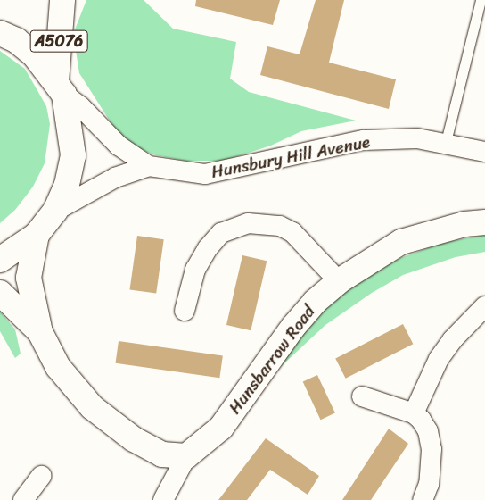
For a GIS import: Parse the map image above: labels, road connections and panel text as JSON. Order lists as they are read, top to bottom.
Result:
{
  "streets": {
    "main road": ["A5076", "Hunsbarrow Road"],
    "street": ["Hunsbury Hill Avenue"]
  },
  "crossings": [
    ["A5076", "Hunsbury Hill Avenue"]
  ]
}
